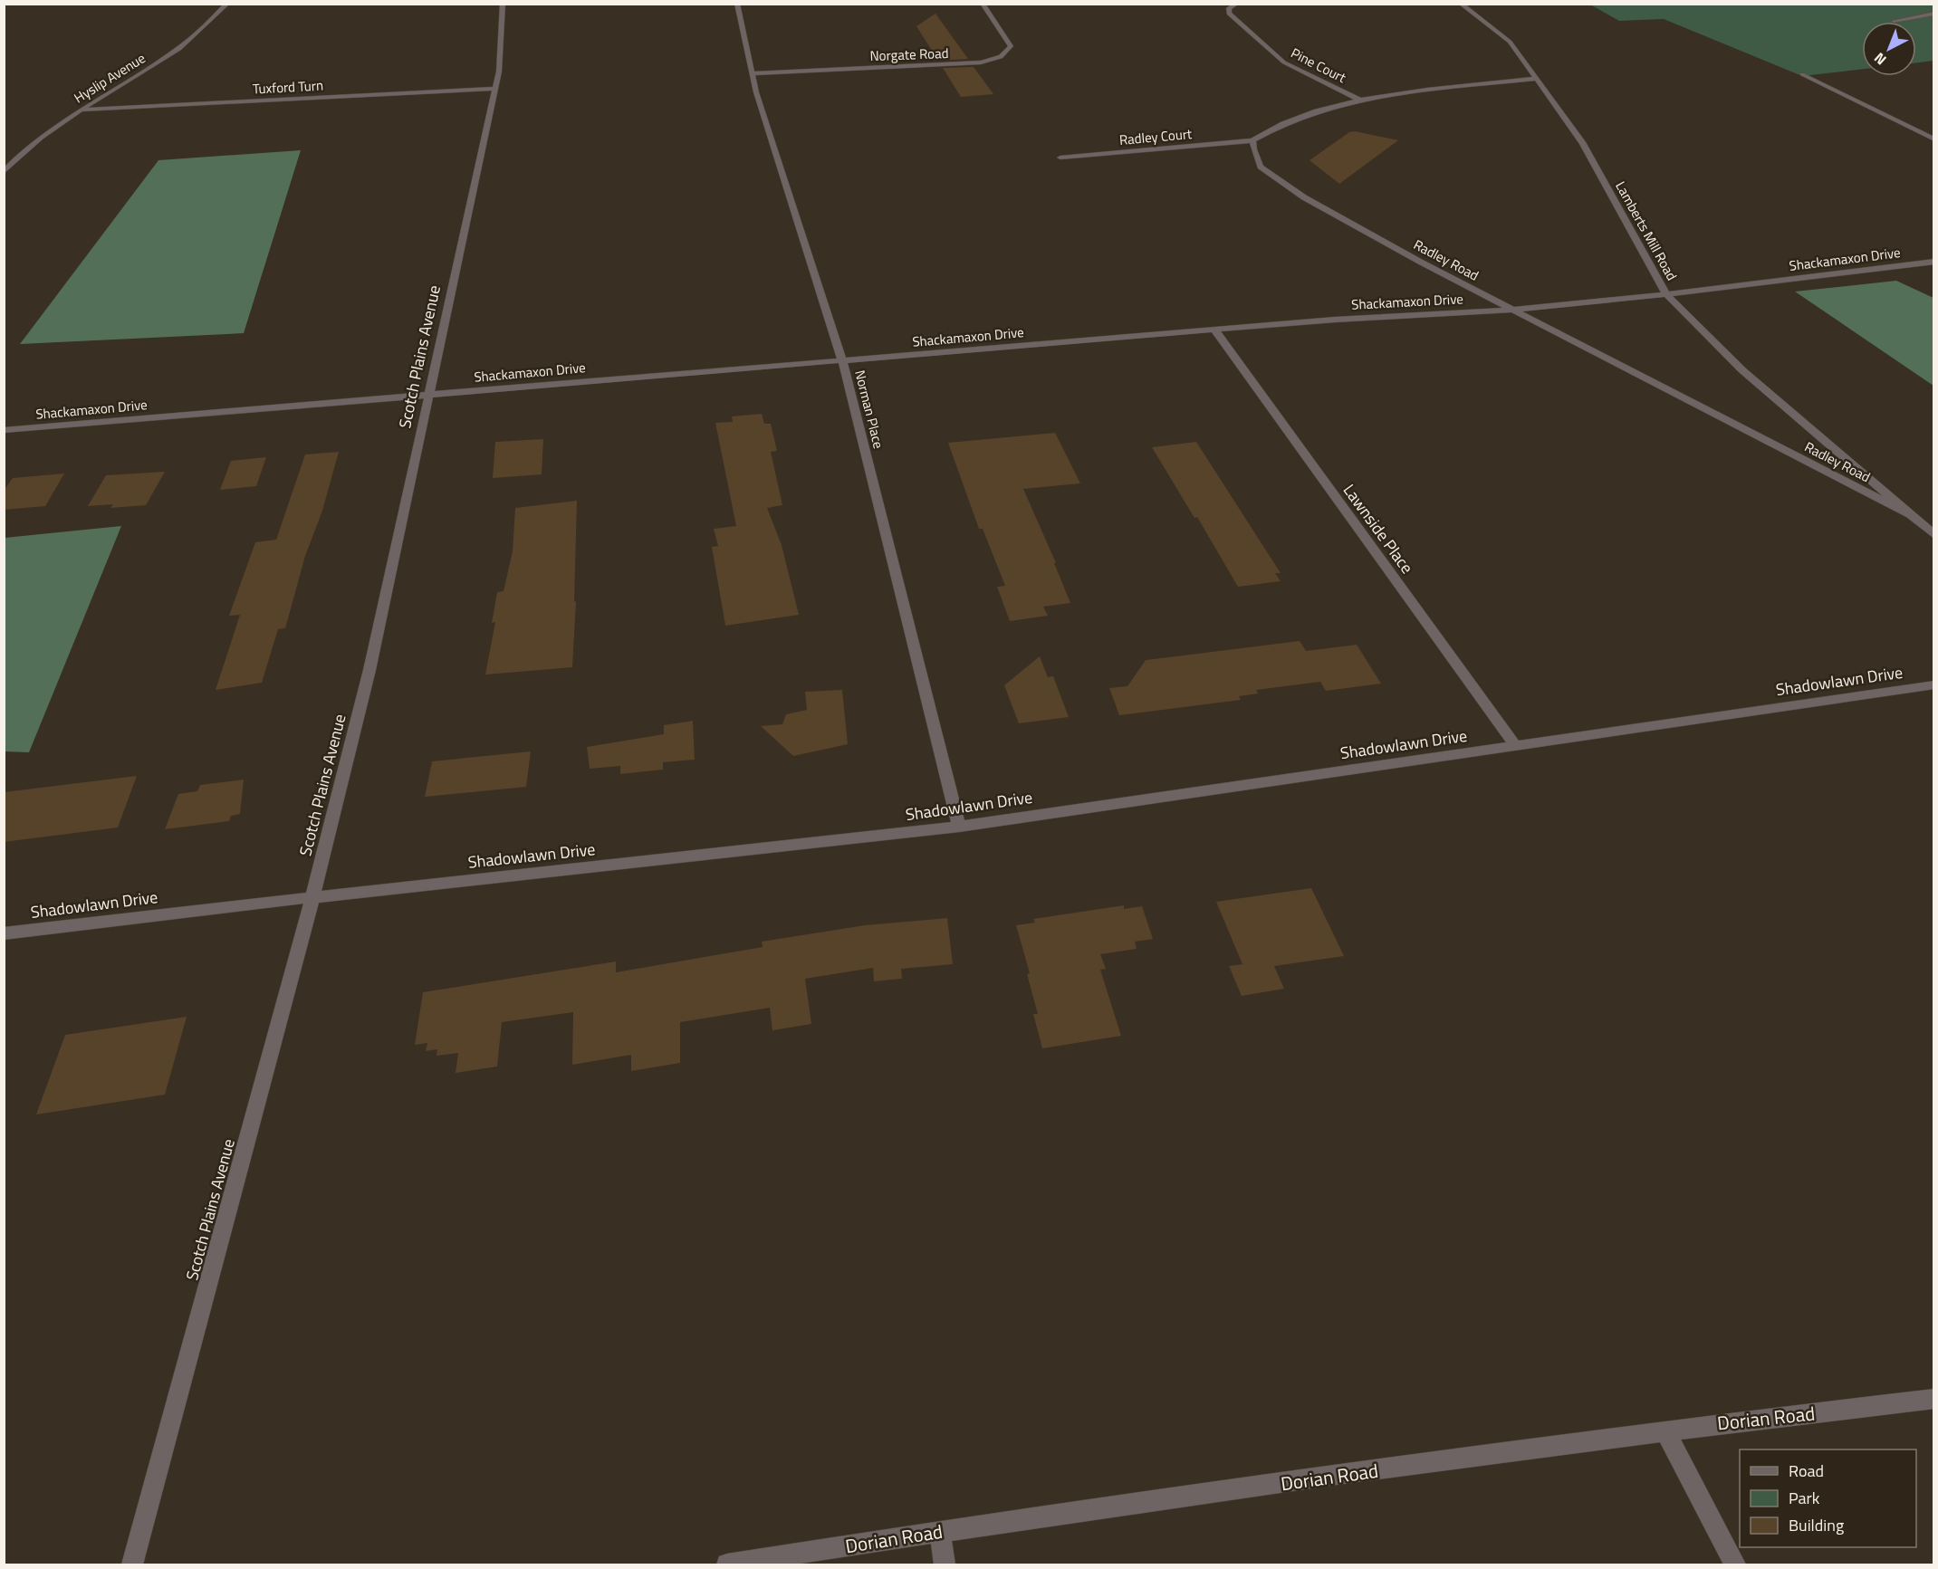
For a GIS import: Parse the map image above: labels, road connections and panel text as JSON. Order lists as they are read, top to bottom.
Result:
{
  "streets": {
    "street": [
      "Norgate Road",
      "Pine Court",
      "Hyslip Avenue",
      "Tuxford Turn",
      "Radley Court",
      "Lamberts Mill Road",
      "Shackamaxon Drive",
      "Radley Road",
      "Scotch Plains Avenue",
      "Norman Place",
      "Lawnside Place",
      "Shadowlawn Drive",
      "Dorian Road"
    ]
  },
  "crossings": [
    ["Norgate Road", "Norman Place"],
    ["Hyslip Avenue", "Tuxford Turn"],
    ["Tuxford Turn", "Scotch Plains Avenue"],
    ["Radley Court", "Radley Road"],
    ["Lamberts Mill Road", "Shackamaxon Drive"],
    ["Lamberts Mill Road", "Radley Road"],
    ["Shackamaxon Drive", "Radley Road"],
    ["Shackamaxon Drive", "Scotch Plains Avenue"],
    ["Shackamaxon Drive", "Norman Place"],
    ["Shackamaxon Drive", "Lawnside Place"],
    ["Scotch Plains Avenue", "Shadowlawn Drive"],
    ["Norman Place", "Shadowlawn Drive"],
    ["Lawnside Place", "Shadowlawn Drive"]
  ],
  "legend": ["Road", "Park", "Building"],
  "north": "bottom left"
}
